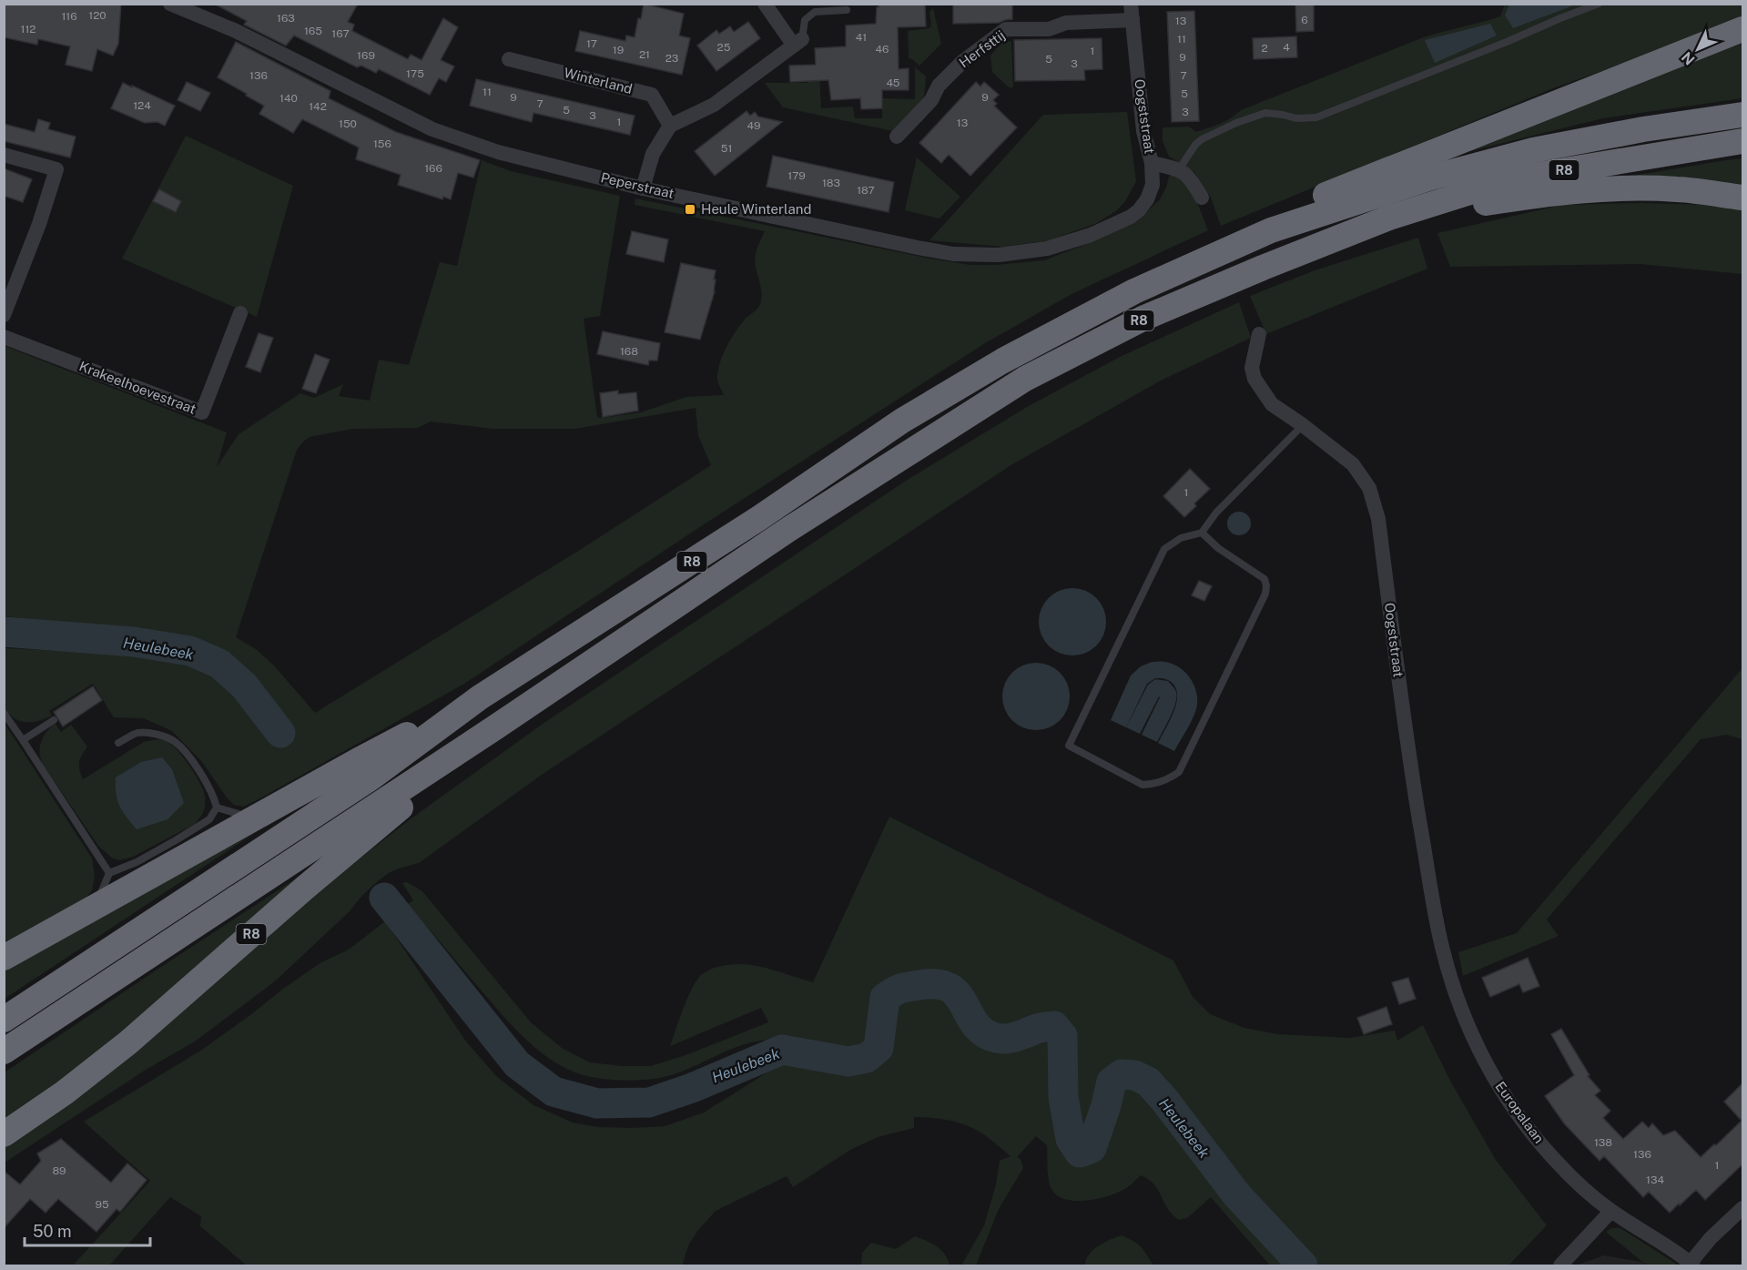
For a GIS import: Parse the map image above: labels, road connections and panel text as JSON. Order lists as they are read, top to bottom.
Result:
{
  "streets": {
    "highway": ["R8"],
    "street": [
      "Herfsttij",
      "Winterland",
      "Oogststraat",
      "Peperstraat",
      "Krakeelhoevestraat",
      "Europalaan"
    ]
  },
  "crossings": [
    ["Herfsttij", "Oogststraat"],
    ["Oogststraat", "Peperstraat"],
    ["Oogststraat", "Europalaan"]
  ],
  "water": ["Heulebeek"],
  "places": {
    "transit": ["Heule Winterland"]
  },
  "house_numbers": [
    "120",
    "116",
    "163",
    "6",
    "13",
    "112",
    "165",
    "167",
    "41",
    "11",
    "17",
    "25",
    "4",
    "2",
    "46",
    "19",
    "1",
    "21",
    "169",
    "9",
    "23",
    "5",
    "3",
    "175",
    "136",
    "7",
    "45",
    "11",
    "5",
    "9",
    "9",
    "140",
    "7",
    "124",
    "142",
    "5",
    "3",
    "3",
    "1",
    "13",
    "150",
    "49",
    "156",
    "51",
    "166",
    "179",
    "183",
    "187",
    "168",
    "1",
    "138",
    "136",
    "1",
    "89",
    "134",
    "95"
  ],
  "scale_bar": "50 m",
  "north": "bottom left"
}
